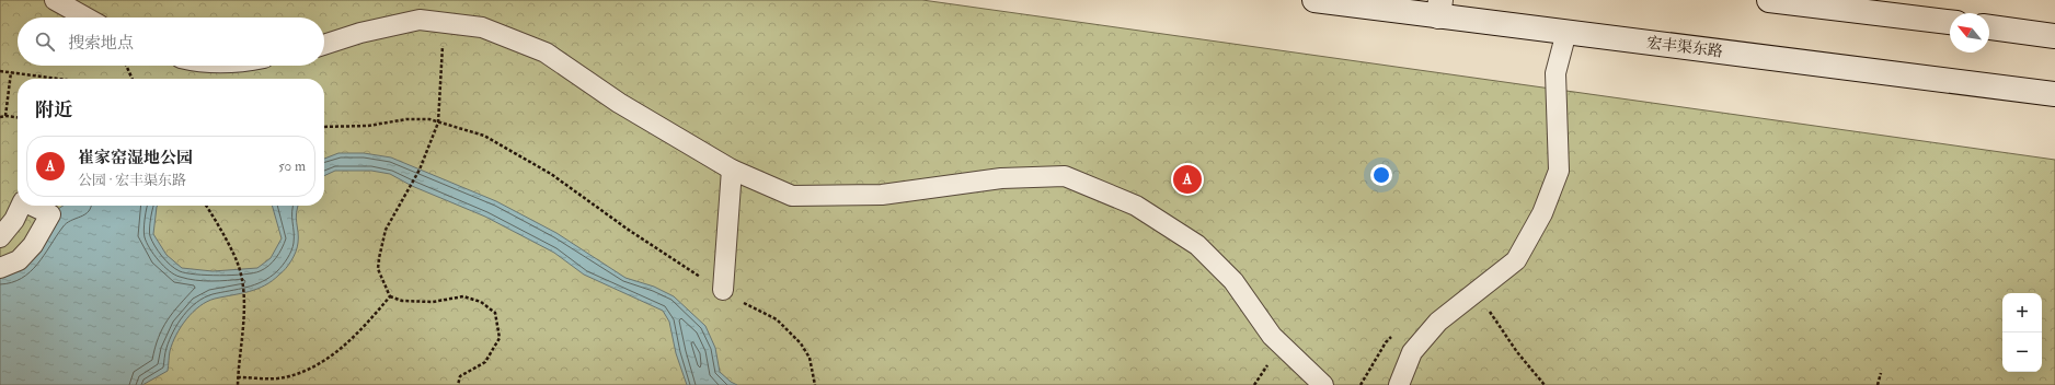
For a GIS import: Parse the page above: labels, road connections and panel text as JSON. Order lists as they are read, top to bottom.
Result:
{
  "streets": {
    "main road": ["宏丰渠东路"]
  },
  "north": "top left",
  "page": {
    "search": "搜索地点",
    "heading": "附近",
    "list": [
      {
        "mark": "A",
        "name": "崔家窑湿地公园",
        "note": "公园 · 宏丰渠东路",
        "value": "50 m"
      }
    ],
    "pins": "A",
    "map_buttons": ["+", "−"]
  }
}
